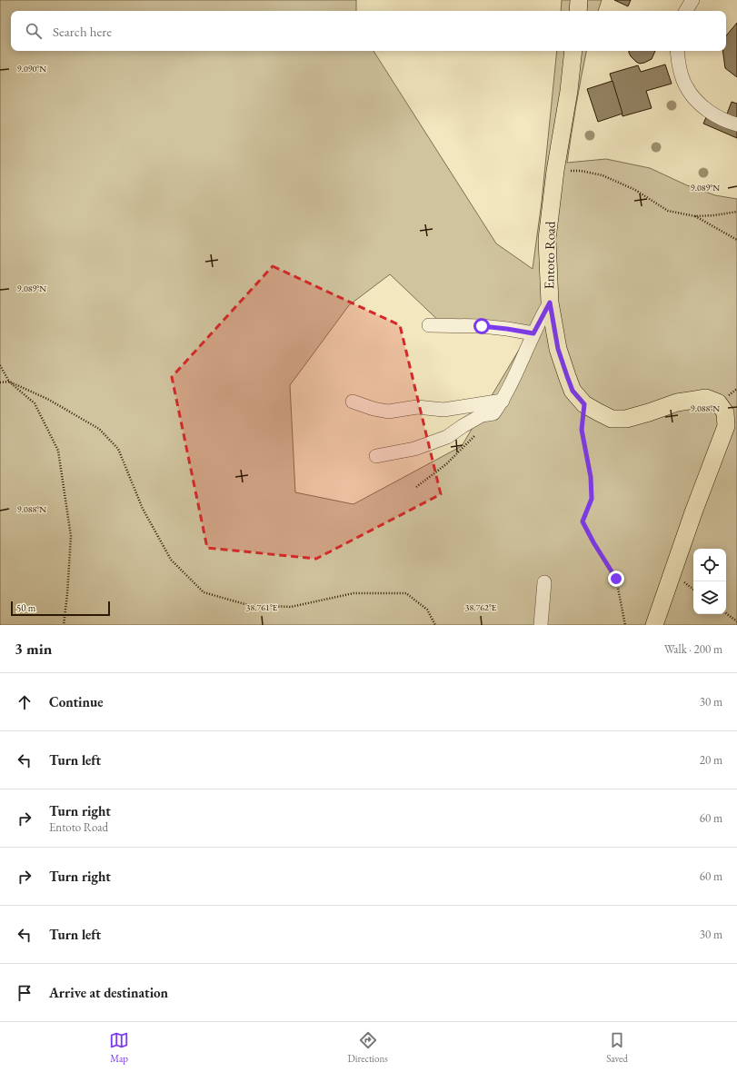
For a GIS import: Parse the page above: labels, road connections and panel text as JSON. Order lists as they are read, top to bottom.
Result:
{
  "streets": {
    "main road": ["Entoto Road"]
  },
  "scale_bar": "50 m",
  "page": {
    "search": "Search here",
    "scale": "50 m",
    "heading": ["3 min", "Walk · 200 m"],
    "list": [
      ["Continue", "30 m"],
      ["Turn left", "20 m"],
      ["Turn right", "Entoto Road", "60 m"],
      ["Turn right", "60 m"],
      ["Turn left", "30 m"],
      "Arrive at destination"
    ],
    "nav": ["Map", "Directions", "Saved"]
  },
  "coordinates": [
    "9.090°N",
    "9.089°N",
    "9.088°N",
    "38.761°E",
    "38.762°E"
  ]
}
